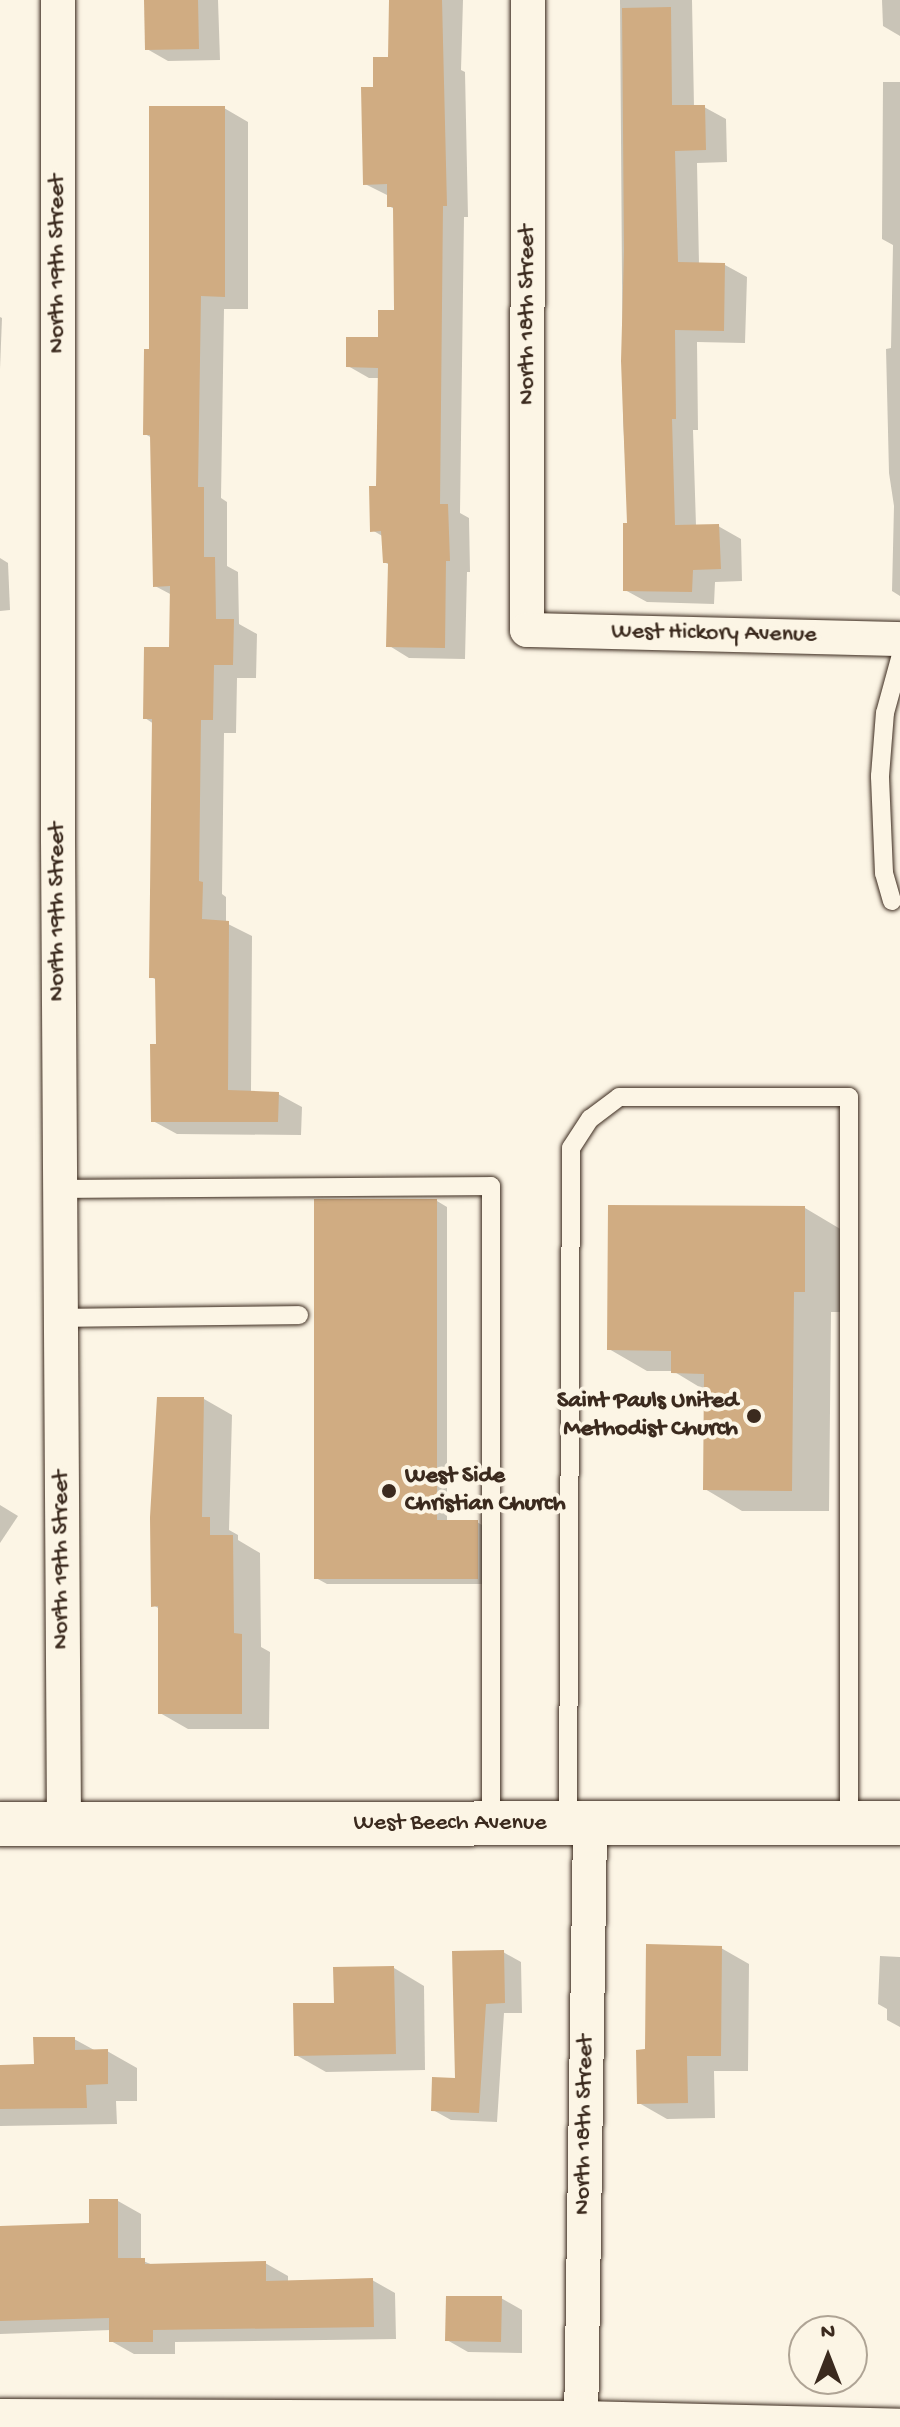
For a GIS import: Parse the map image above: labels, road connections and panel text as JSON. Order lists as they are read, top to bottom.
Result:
{
  "streets": {
    "main road": ["West Beech Avenue"],
    "street": ["North 19th Street", "North 18th Street", "West Hickory Avenue"]
  },
  "crossings": [
    ["North 19th Street", "West Beech Avenue"],
    ["North 18th Street", "West Hickory Avenue"],
    ["North 18th Street", "West Beech Avenue"]
  ],
  "places": ["Saint Pauls United Methodist Church", "West Side Christian Church"],
  "north": "top"
}
